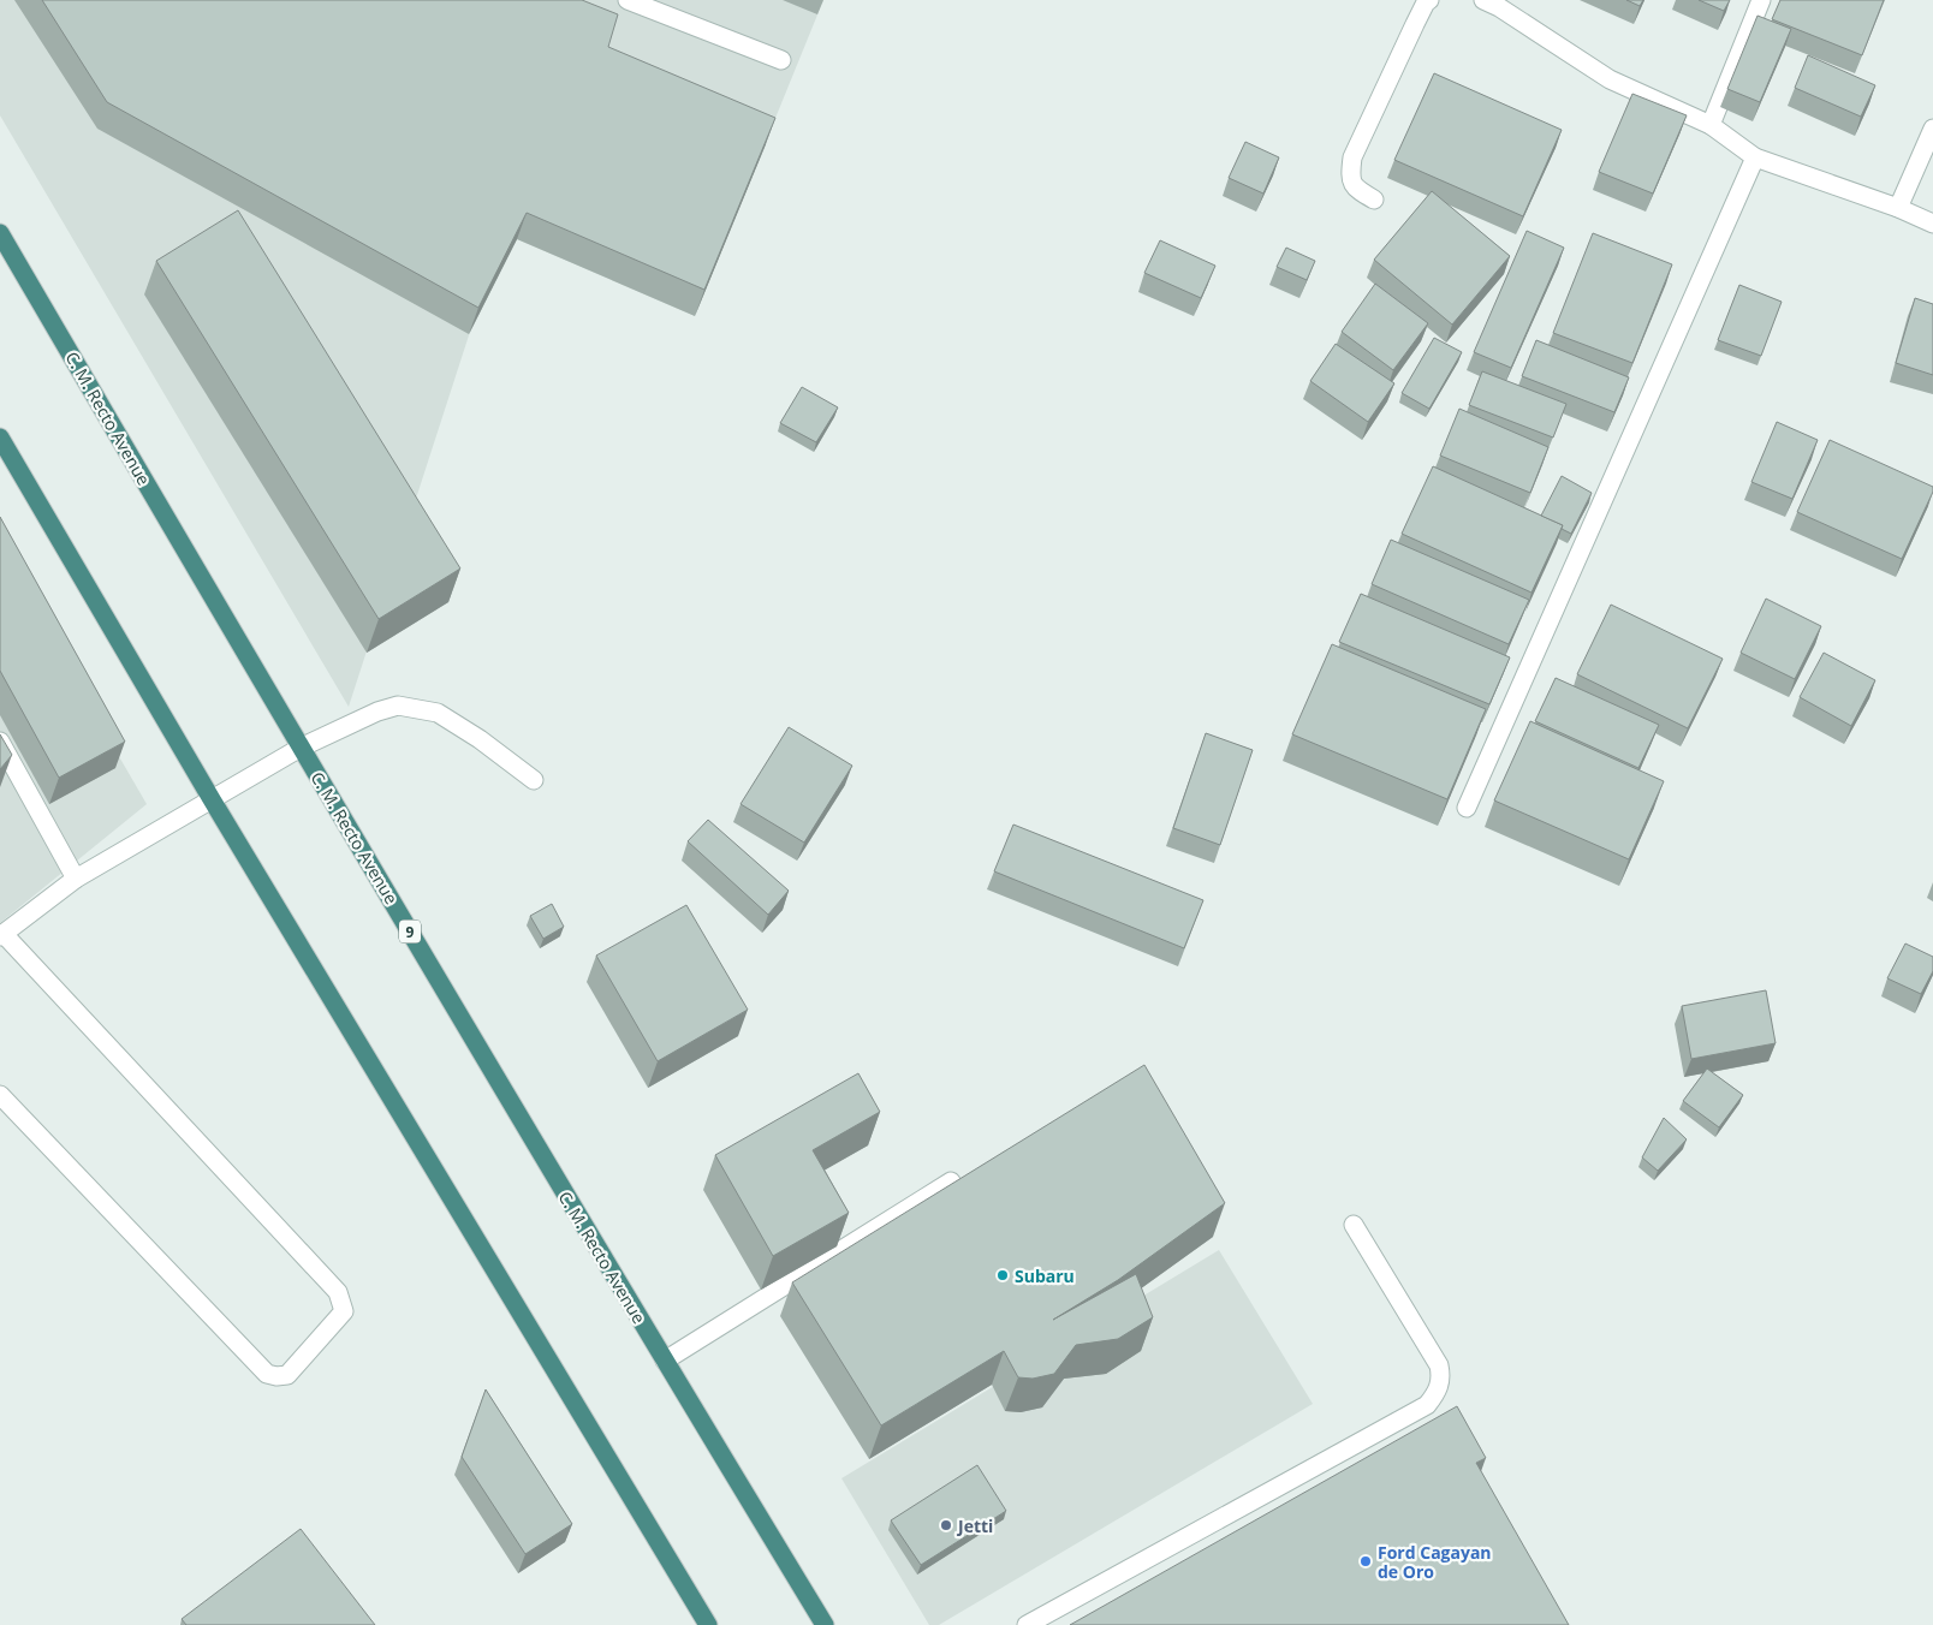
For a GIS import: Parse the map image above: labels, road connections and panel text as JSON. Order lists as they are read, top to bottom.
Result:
{
  "streets": {
    "highway": ["C. M. Recto Avenue", "9"]
  },
  "places": ["Subaru", "Jetti", "Ford Cagayan de Oro"]
}
